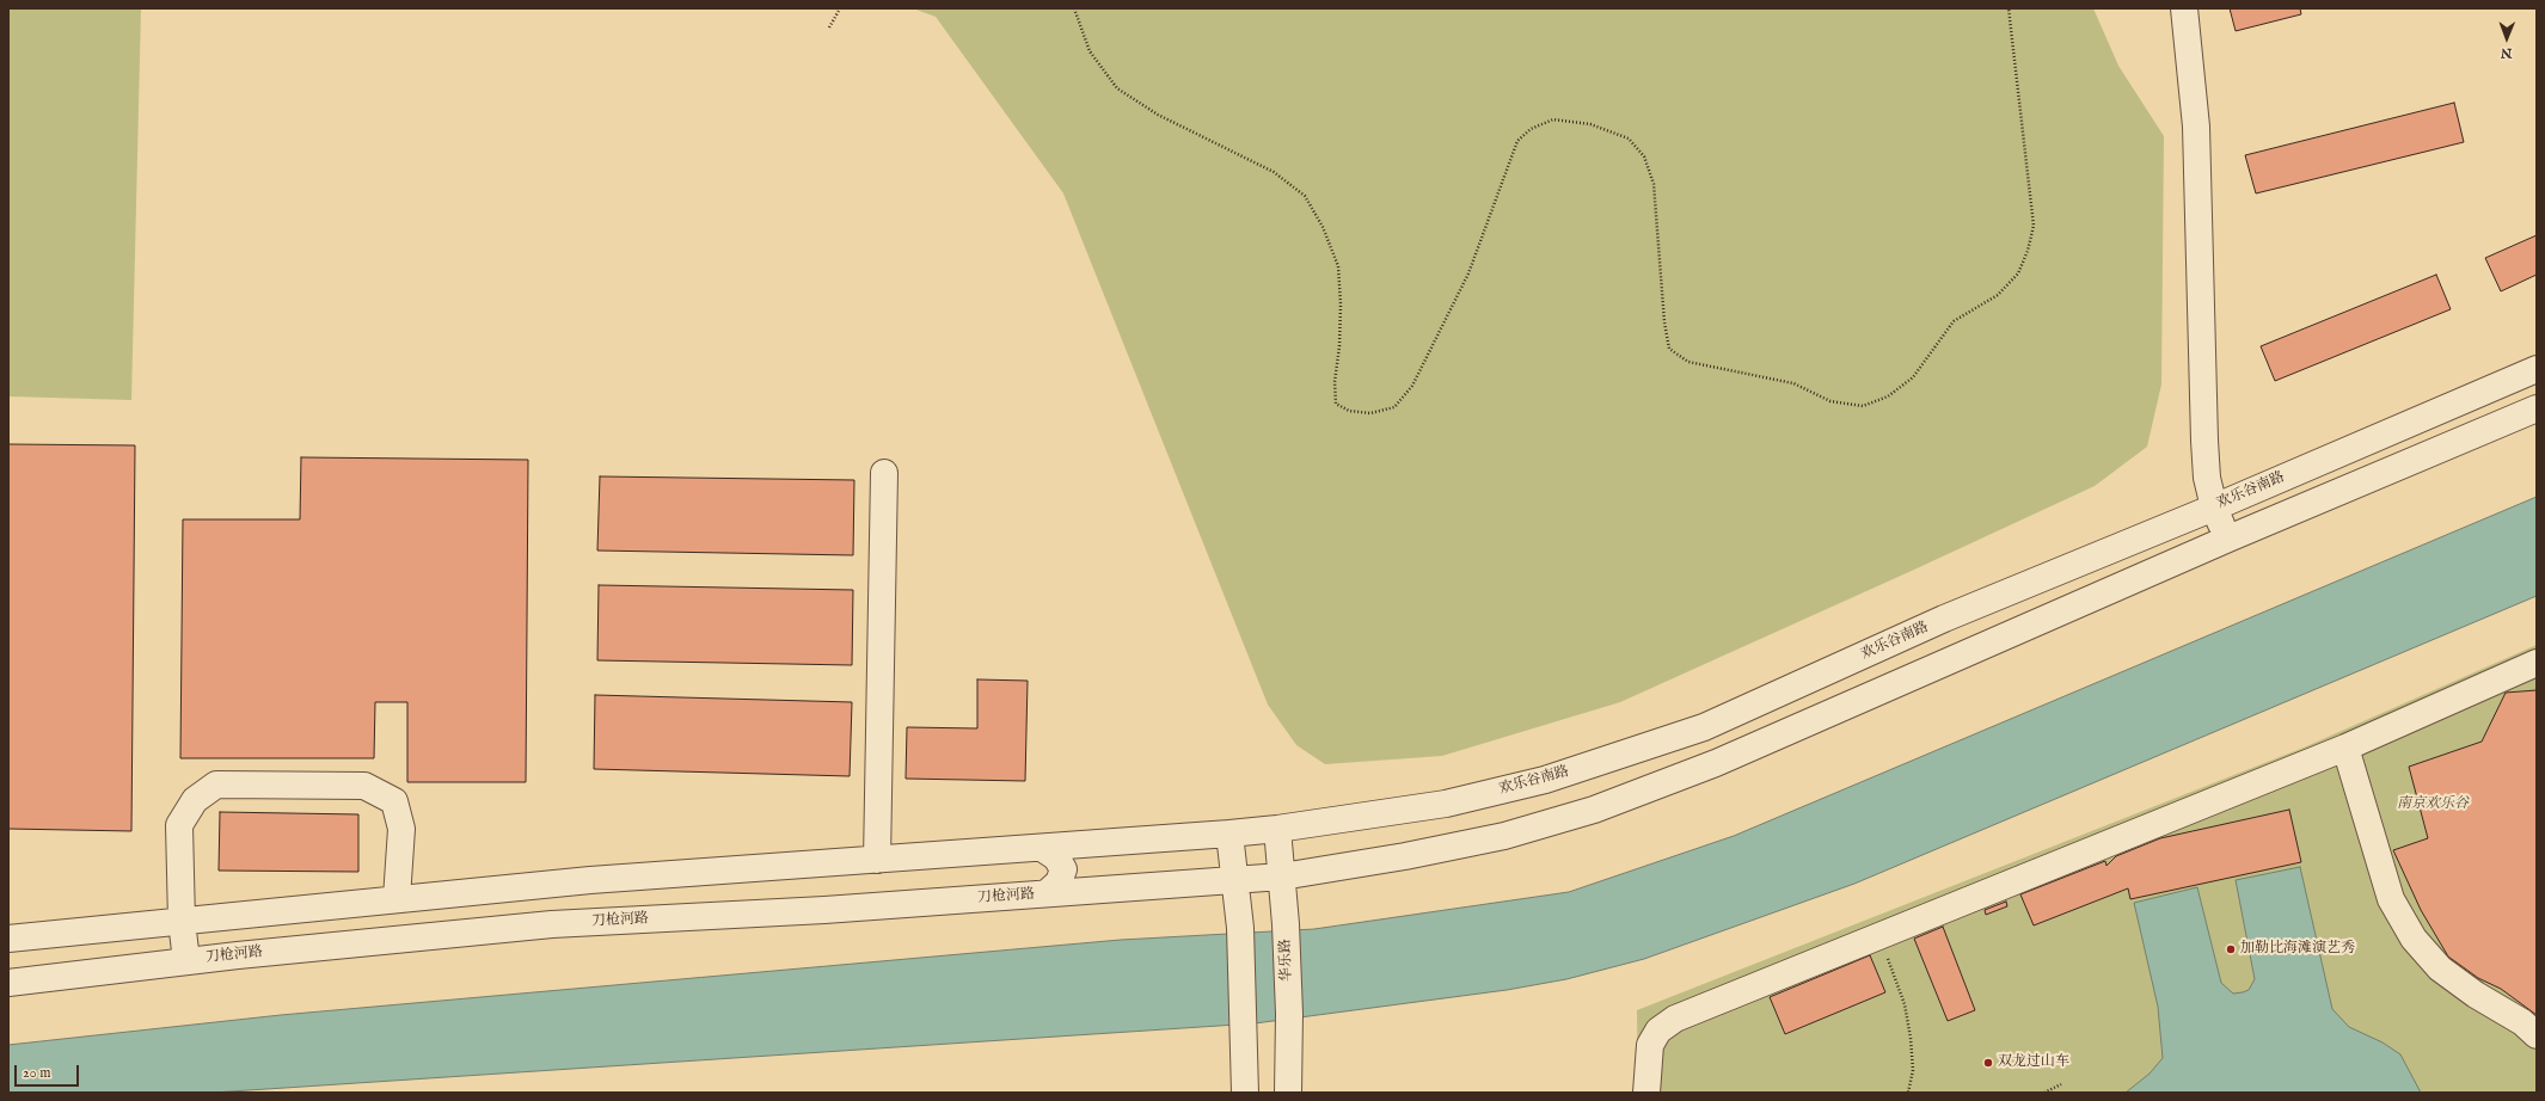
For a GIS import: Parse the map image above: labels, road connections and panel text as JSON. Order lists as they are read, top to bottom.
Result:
{
  "streets": {
    "street": ["欢乐谷南路", "刀枪河路", "华乐路"]
  },
  "crossings": [
    ["欢乐谷南路", "华乐路"]
  ],
  "parks": ["南京欢乐谷"],
  "places": ["加勒比海滩演艺秀", "双龙过山车"],
  "scale_bar": "20 m",
  "north": "bottom"
}
